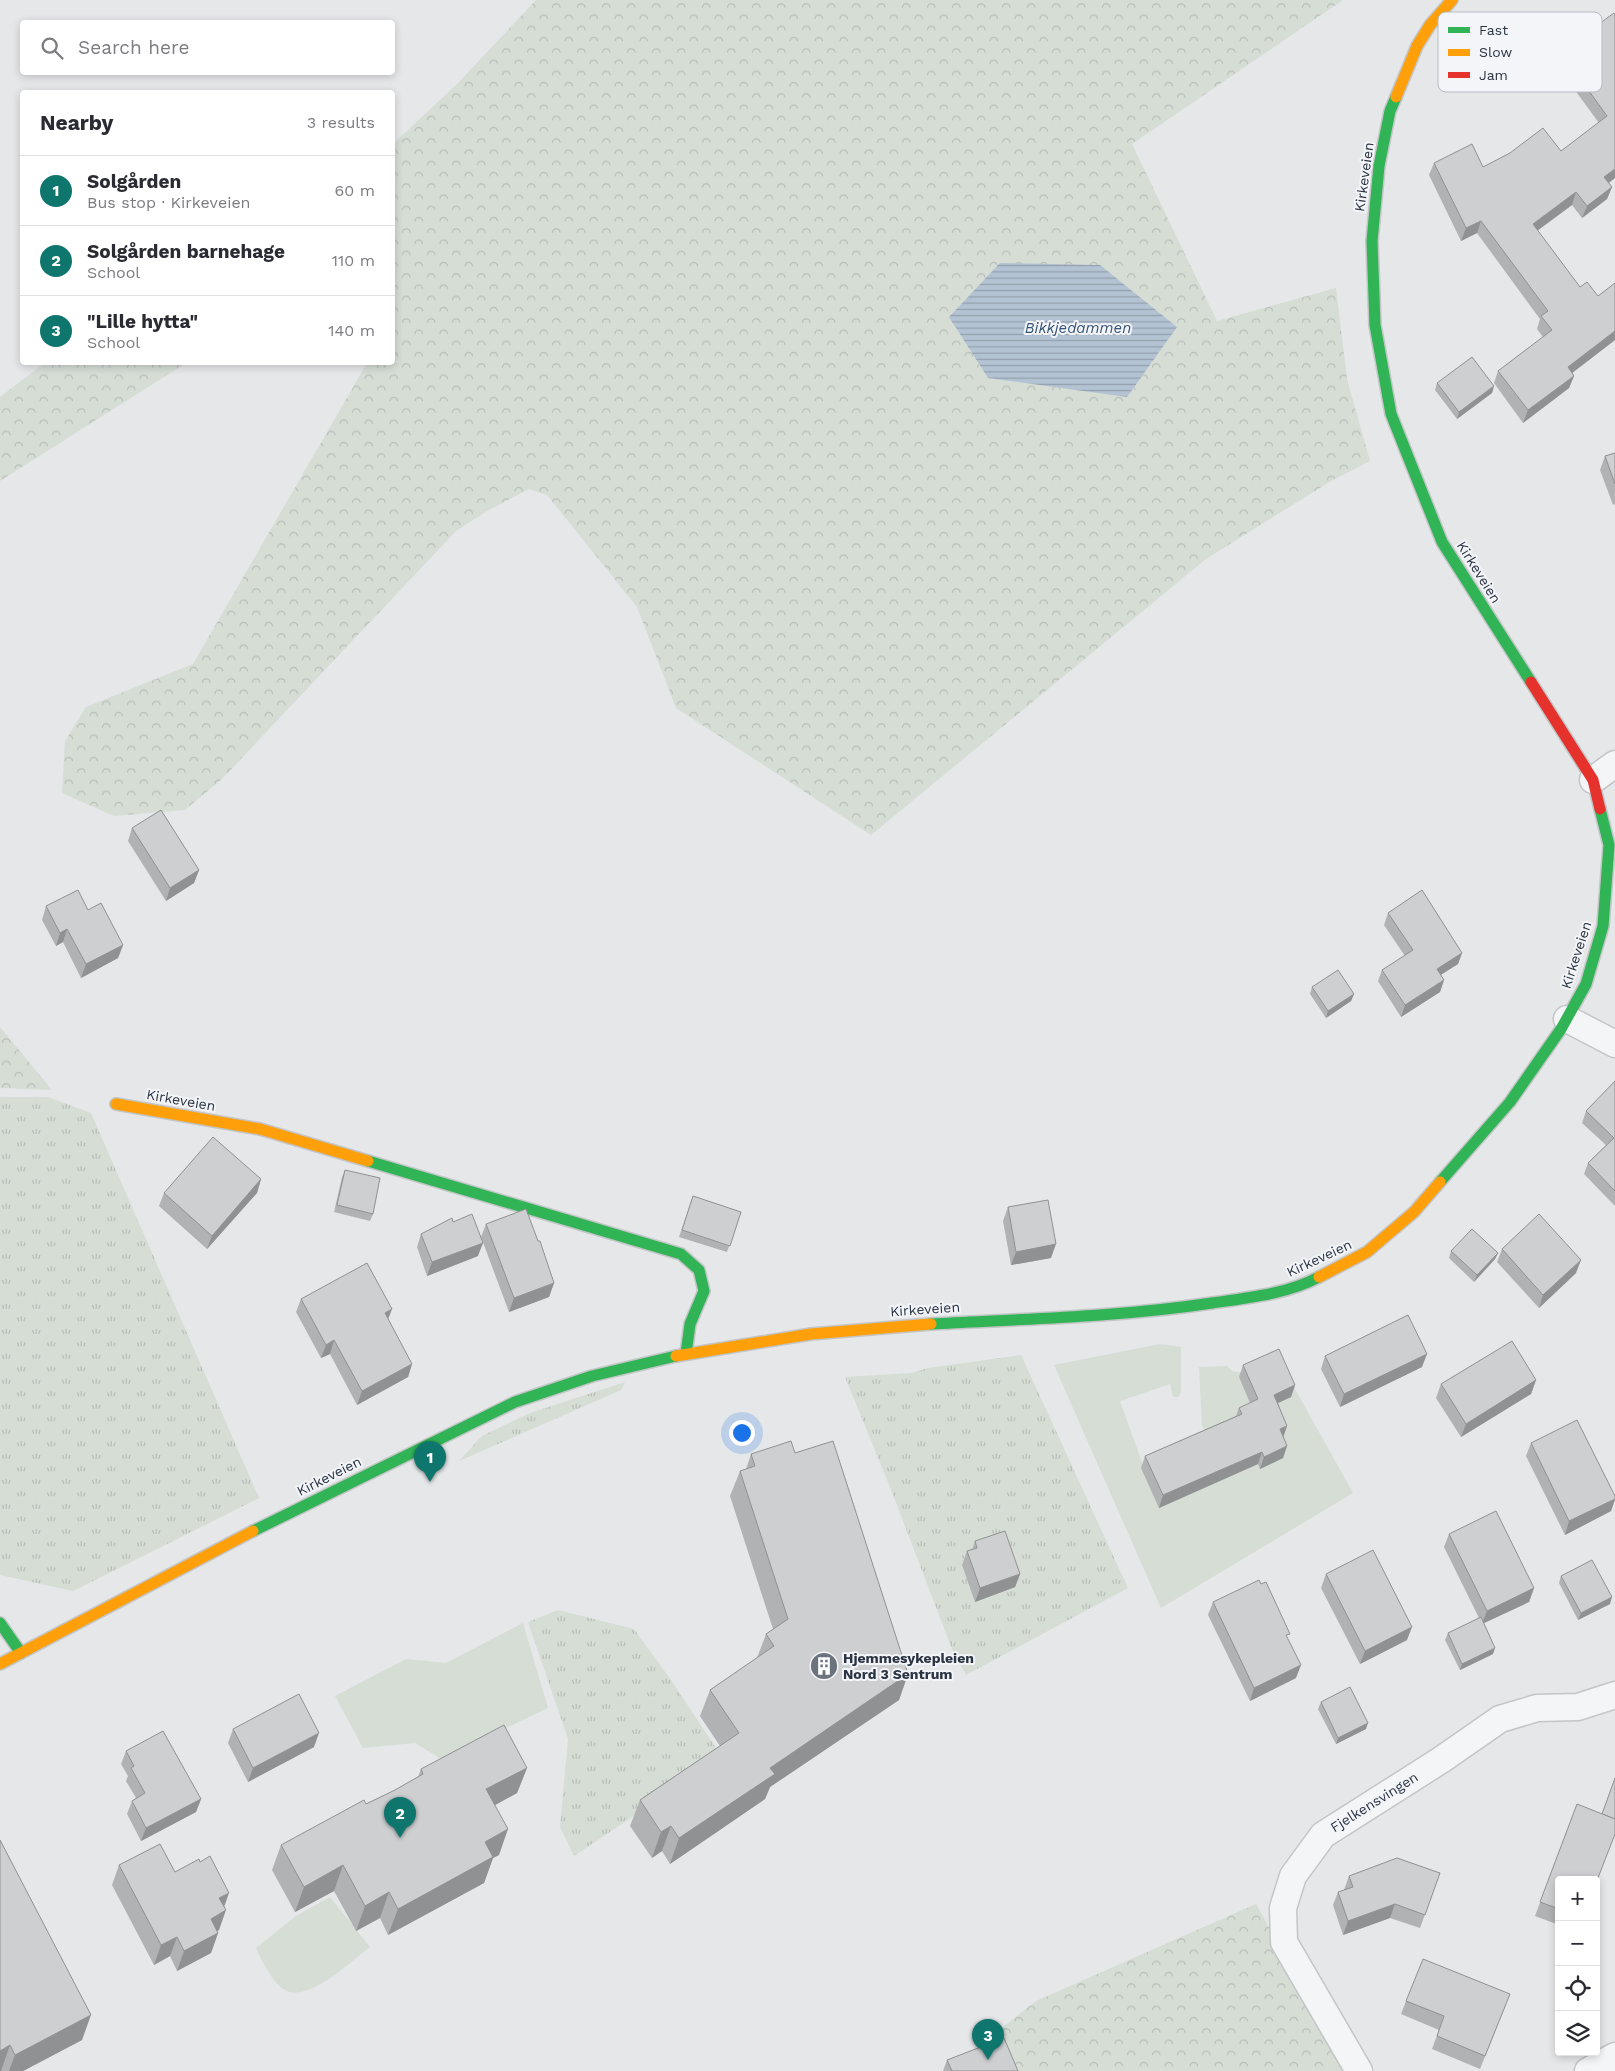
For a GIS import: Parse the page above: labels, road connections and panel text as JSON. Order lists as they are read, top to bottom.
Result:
{
  "streets": {
    "main road": ["Kirkeveien"],
    "street": ["Fjelkensvingen"]
  },
  "water": ["Bikkjedammen"],
  "places": {
    "building": ["Hjemmesykepleien Nord 3 Sentrum"]
  },
  "legend": ["Fast", "Slow", "Jam"],
  "page": {
    "search": "Search here",
    "heading": ["Nearby", "3 results"],
    "list": [
      {
        "mark": "1",
        "name": "Solgården",
        "note": "Bus stop · Kirkeveien",
        "value": "60 m"
      },
      {
        "mark": "2",
        "name": "Solgården barnehage",
        "note": "School",
        "value": "110 m"
      },
      {
        "mark": "3",
        "name": "\"Lille hytta\"",
        "note": "School",
        "value": "140 m"
      }
    ],
    "pins": ["1", "2", "3"],
    "map_buttons": ["+", "−"]
  }
}
